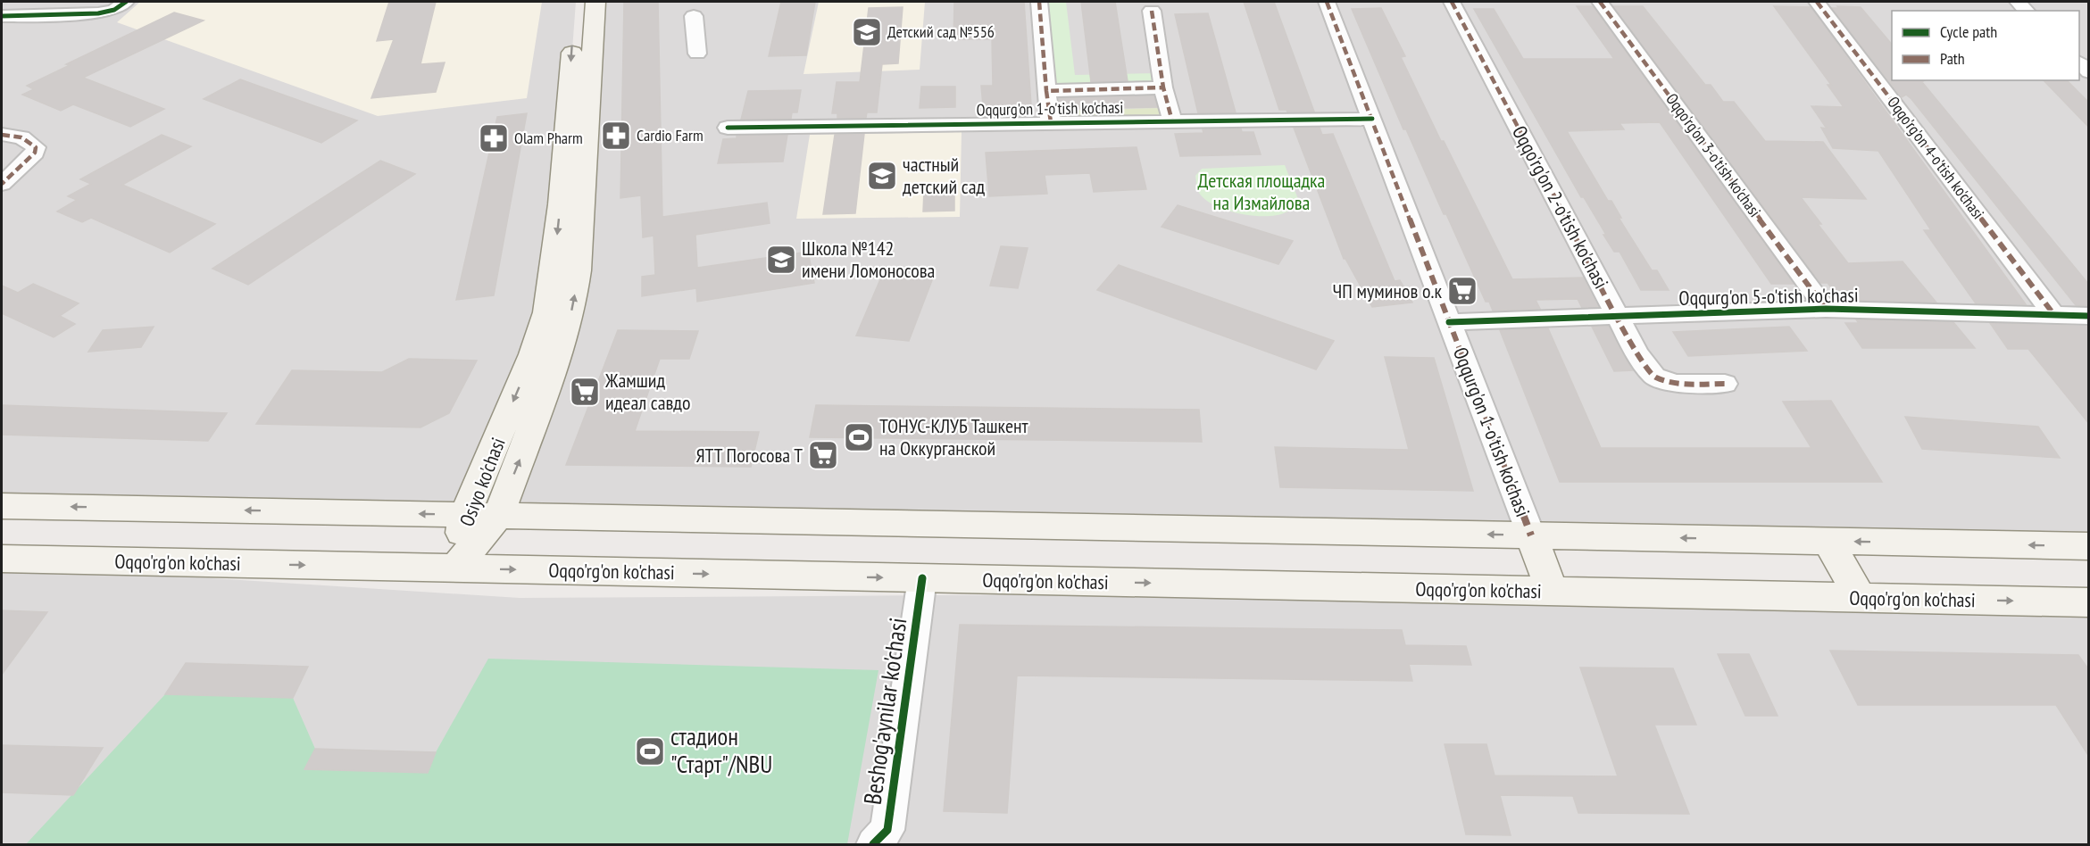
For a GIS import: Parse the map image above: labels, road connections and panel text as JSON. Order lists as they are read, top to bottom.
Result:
{
  "streets": {
    "main road": ["Osiyo ko'chasi", "Oqqo'rg'on ko'chasi"],
    "street": [
      "Oqqurg'on 1-o'tish ko'chasi",
      "Oqqo'rg'on 3-o'tish ko'chasi",
      "Oqqo'rg'on 4-o'tish ko'chasi",
      "Oqqo'rg'on 2-o'tish ko'chasi",
      "Oqqurg'on 5-o'tish ko'chasi",
      "Beshog'aynilar ko'chasi"
    ]
  },
  "crossings": [
    ["Oqqurg'on 1-o'tish ko'chasi", "Oqqurg'on 5-o'tish ko'chasi"],
    ["Oqqo'rg'on 3-o'tish ko'chasi", "Oqqurg'on 5-o'tish ko'chasi"],
    ["Oqqo'rg'on 4-o'tish ko'chasi", "Oqqurg'on 5-o'tish ko'chasi"],
    ["Oqqo'rg'on 2-o'tish ko'chasi", "Oqqurg'on 5-o'tish ko'chasi"],
    ["Osiyo ko'chasi", "Oqqo'rg'on ko'chasi"],
    ["Oqqo'rg'on ko'chasi", "Beshog'aynilar ko'chasi"]
  ],
  "parks": ["Детская площадка на Измайлова"],
  "places": {
    "school or university": ["Детский сад №556", "частный детский сад", "Школа №142 имени Ломоносова"],
    "pharmacy": ["Cardio Farm", "Olam Pharm"],
    "supermarket": ["ЧП муминов о.к", "Жамшид идеал савдо", "ЯТТ Погосова Т"],
    "sports": ["ТОНУС-КЛУБ Ташкент на Оккурганской", "стадион \"Старт\"/NBU"]
  },
  "legend": ["Cycle path", "Path"]
}
